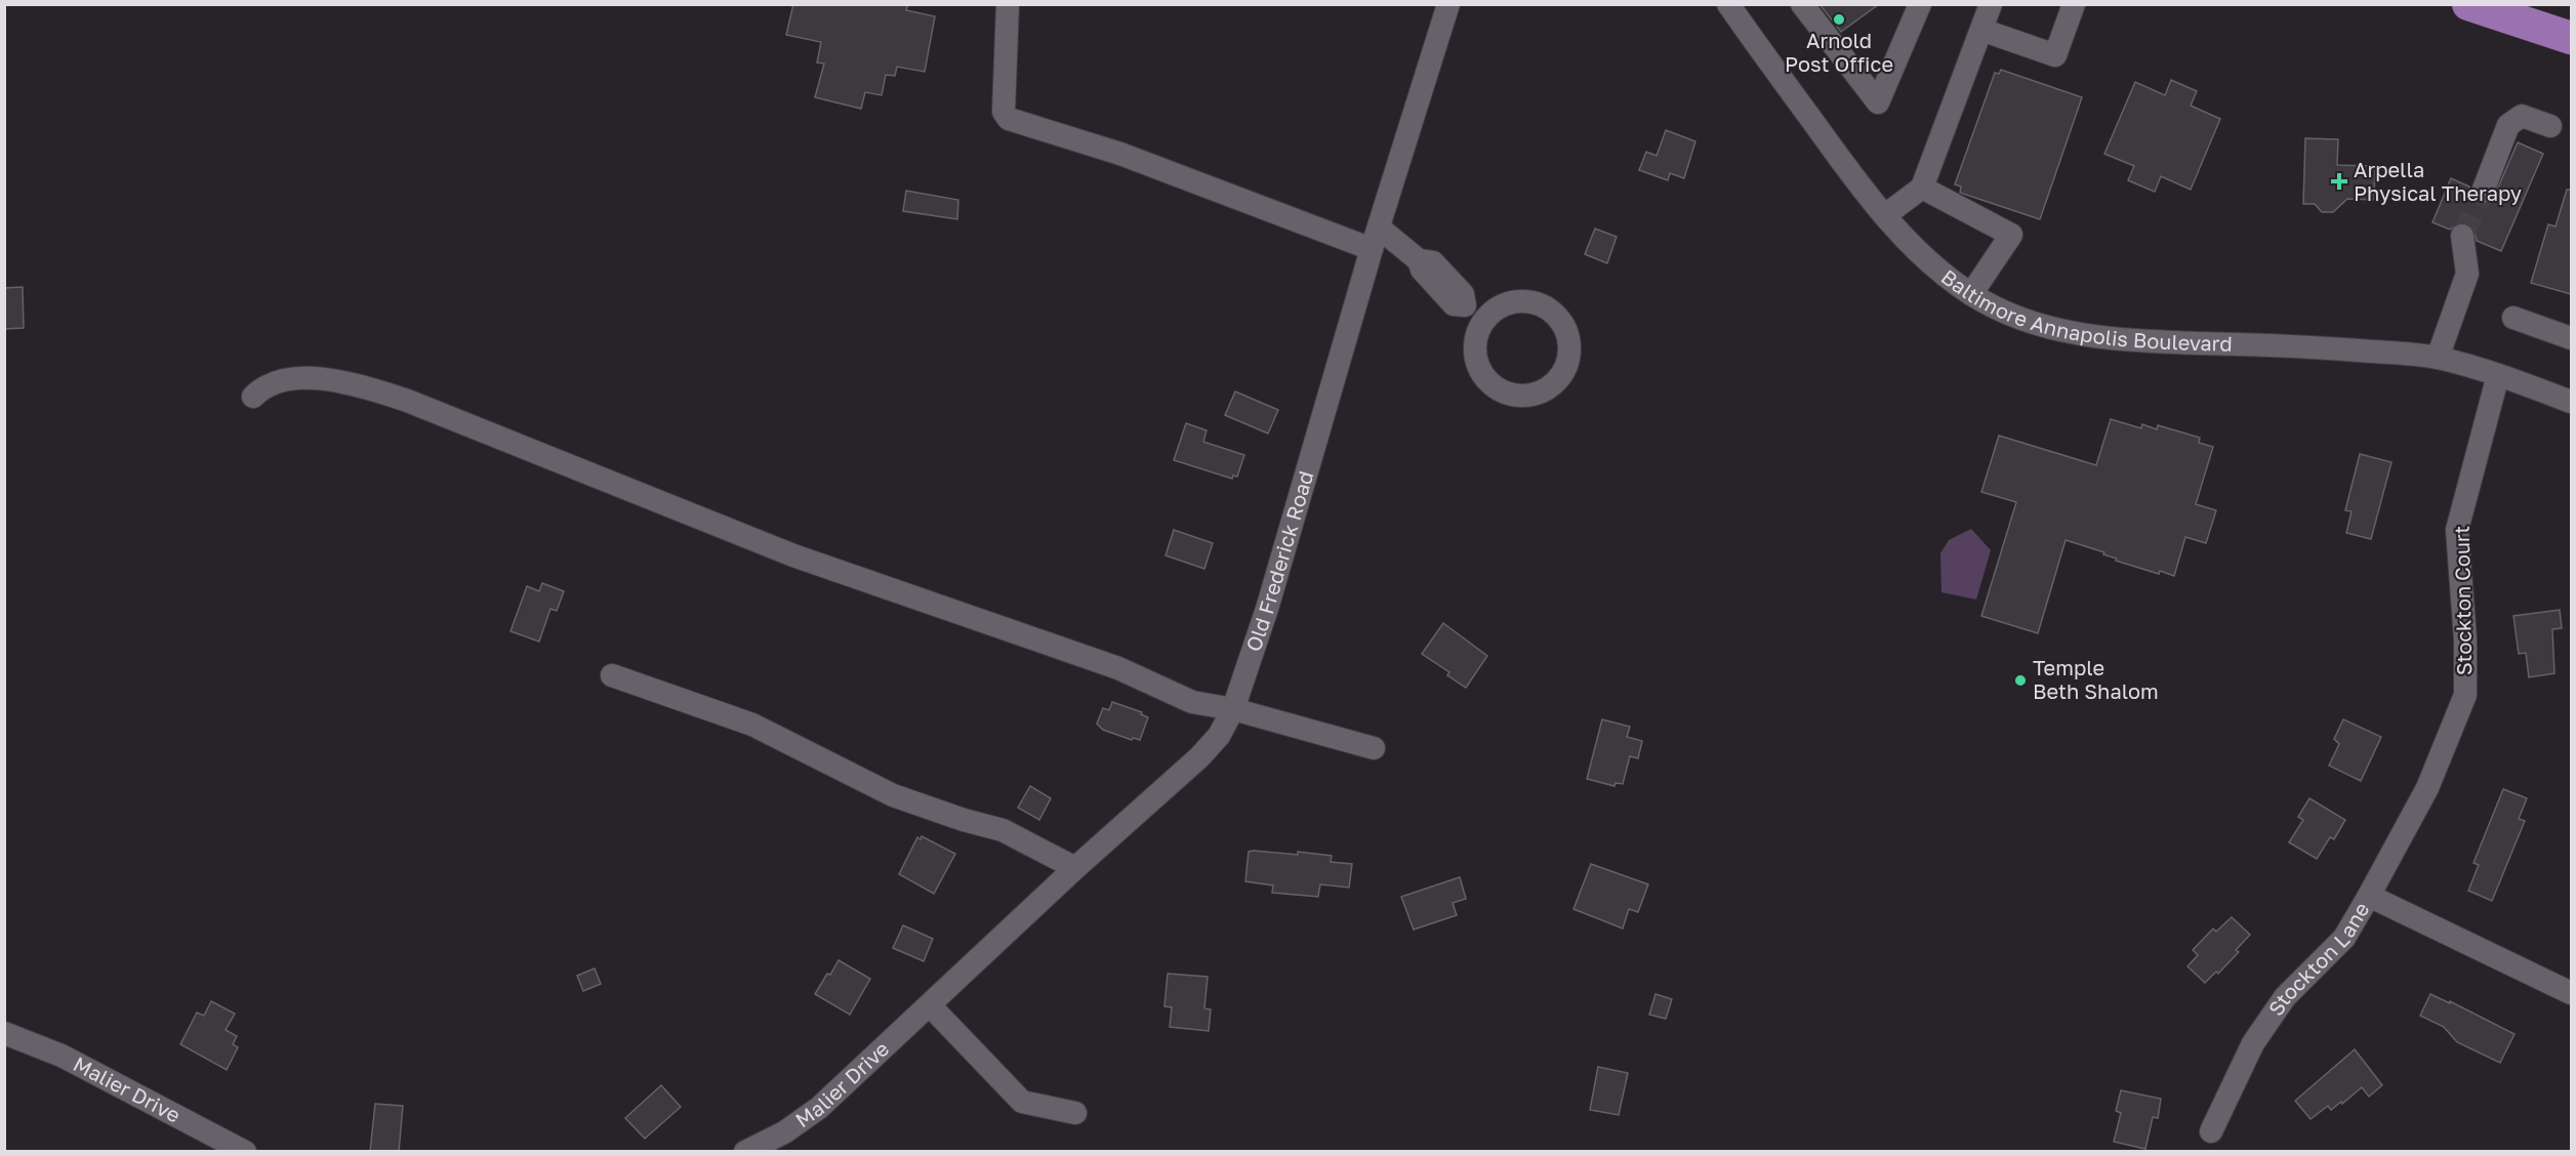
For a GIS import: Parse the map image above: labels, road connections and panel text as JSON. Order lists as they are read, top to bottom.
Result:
{
  "streets": {
    "street": [
      "Baltimore Annapolis Boulevard",
      "Old Frederick Road",
      "Stockton Court",
      "Stockton Lane",
      "Malier Drive"
    ]
  },
  "crossings": [
    ["Baltimore Annapolis Boulevard", "Stockton Court"],
    ["Old Frederick Road", "Malier Drive"],
    ["Stockton Court", "Stockton Lane"]
  ],
  "places": {
    "other": ["Arnold Post Office", "Temple Beth Shalom"],
    "health": ["Arpella Physical Therapy"]
  }
}
